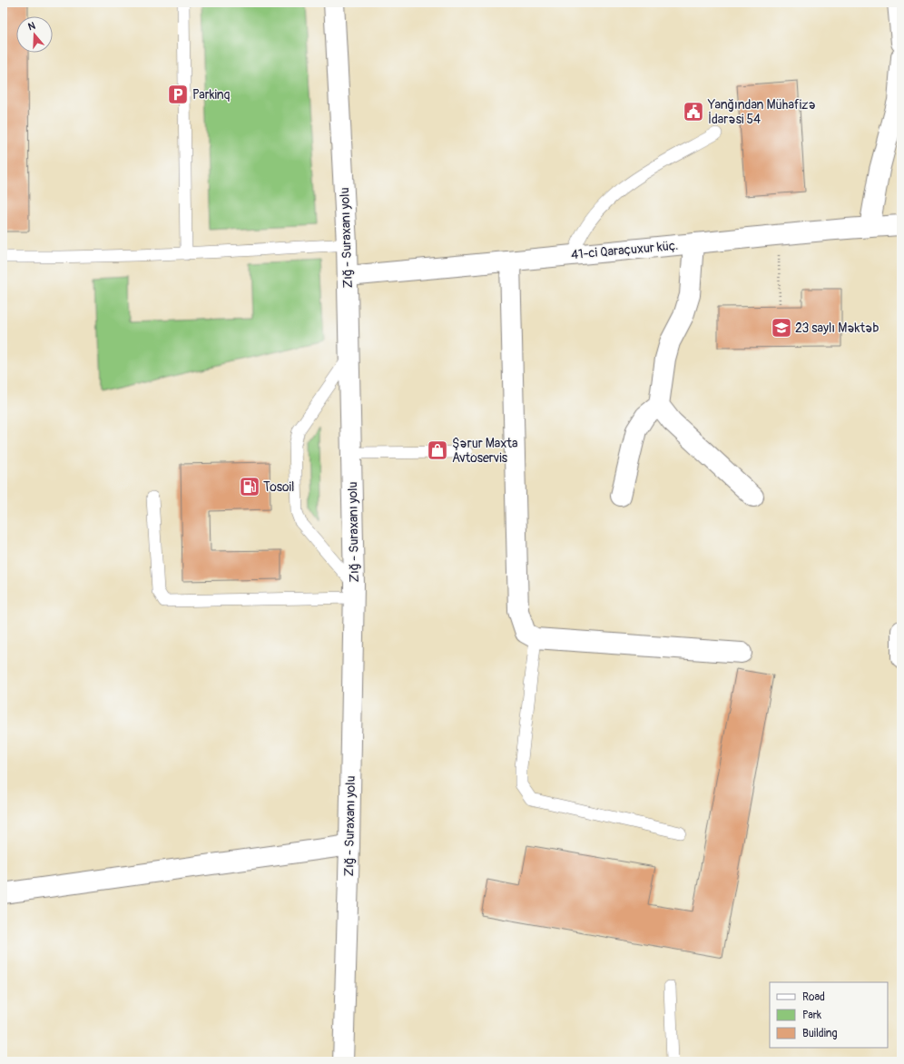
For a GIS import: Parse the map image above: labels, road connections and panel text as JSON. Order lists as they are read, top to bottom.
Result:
{
  "streets": {
    "street": ["Zığ - Suraxanı yolu", "41-ci Qaraçuxur küç."]
  },
  "crossings": [
    ["Zığ - Suraxanı yolu", "41-ci Qaraçuxur küç."]
  ],
  "places": {
    "parking": ["Parkinq"],
    "public building": ["Yanğından Mühafizə İdarəsi 54"],
    "school or university": ["23 saylı Məktəb"],
    "shop": ["Şərur Maxta Avtoservis"],
    "fuel station": ["Tosoil"]
  },
  "legend": ["Road", "Park", "Building"],
  "north": "top"
}
